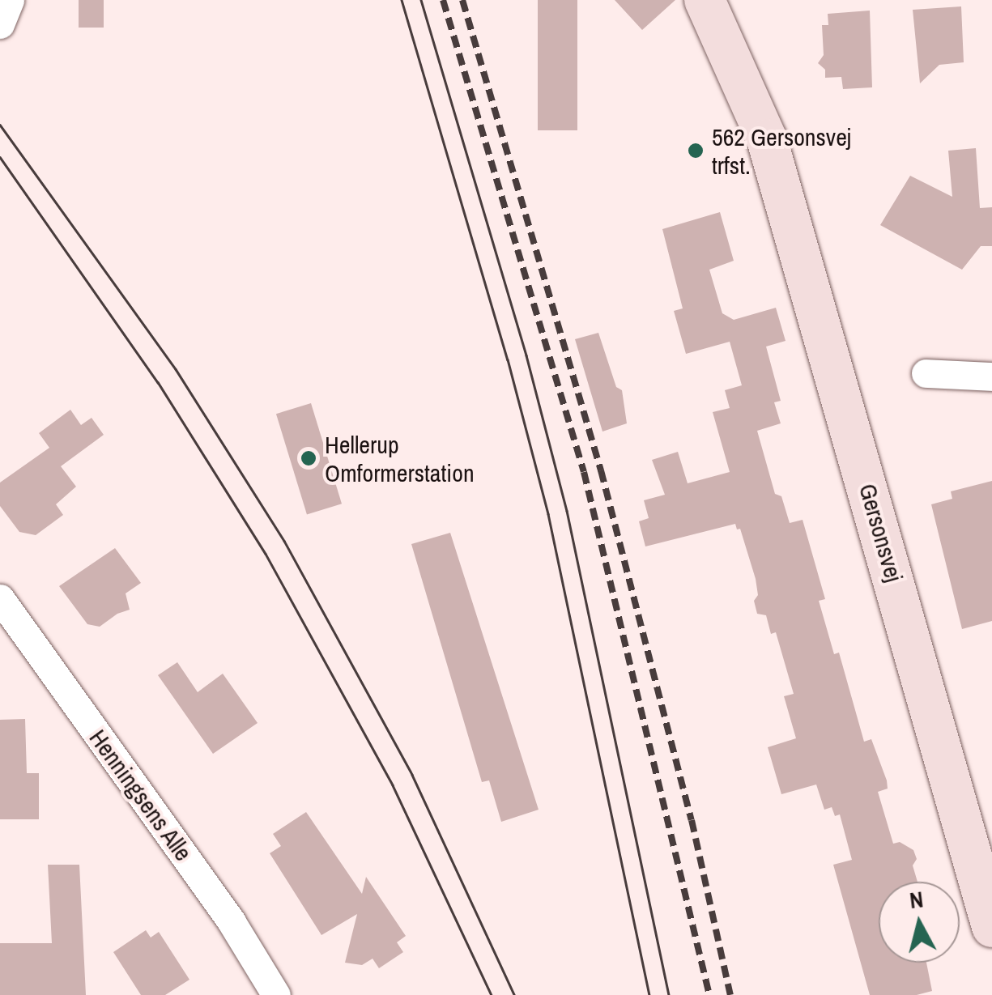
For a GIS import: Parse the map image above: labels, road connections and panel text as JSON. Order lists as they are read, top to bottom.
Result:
{
  "streets": {
    "street": ["Gersonsvej", "Henningsens Alle"]
  },
  "places": ["562 Gersonsvej trfst.", "Hellerup Omformerstation"],
  "north": "top"
}
